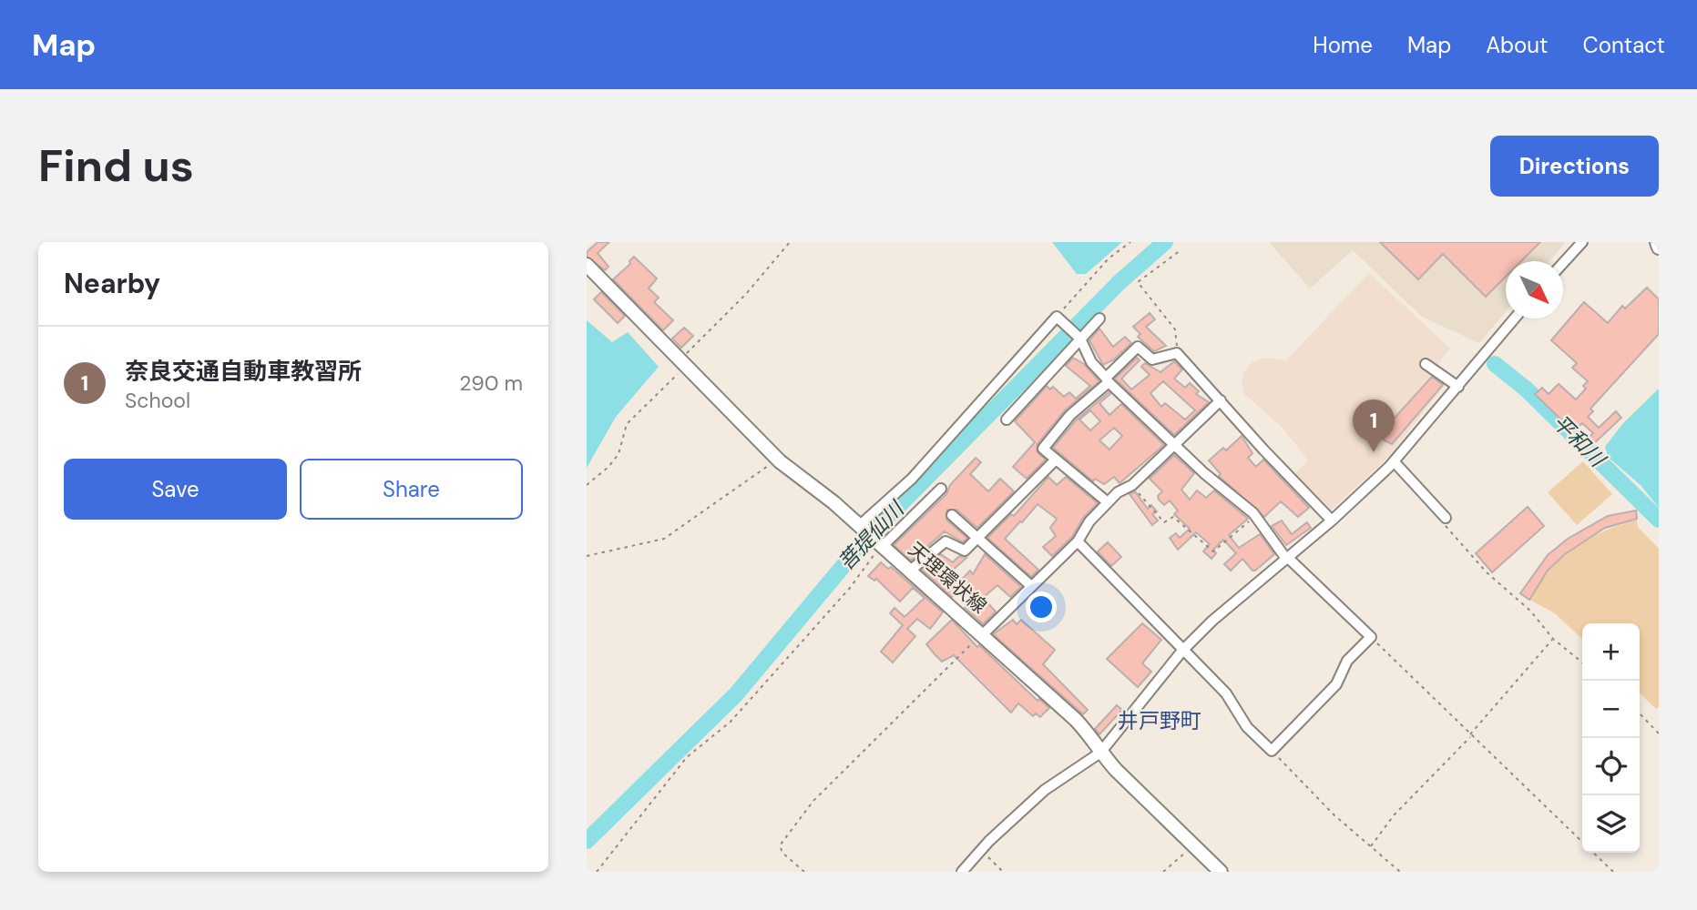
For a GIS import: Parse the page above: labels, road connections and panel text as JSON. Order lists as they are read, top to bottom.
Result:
{
  "streets": {
    "main road": ["天理環状線"]
  },
  "districts": ["井戸野町"],
  "water": ["平和川", "菩提仙川"],
  "north": "bottom right",
  "page": {
    "header": "Map",
    "nav": [
      "Home",
      "Map",
      "About",
      "Contact"
    ],
    "buttons": [
      "Directions",
      ["Save", "Share"]
    ],
    "title": "Find us",
    "heading": "Nearby",
    "list": [
      {
        "mark": "1",
        "name": "奈良交通自動車教習所",
        "note": "School",
        "value": "290 m"
      }
    ],
    "pins": "1",
    "map_buttons": ["+", "−"]
  }
}
